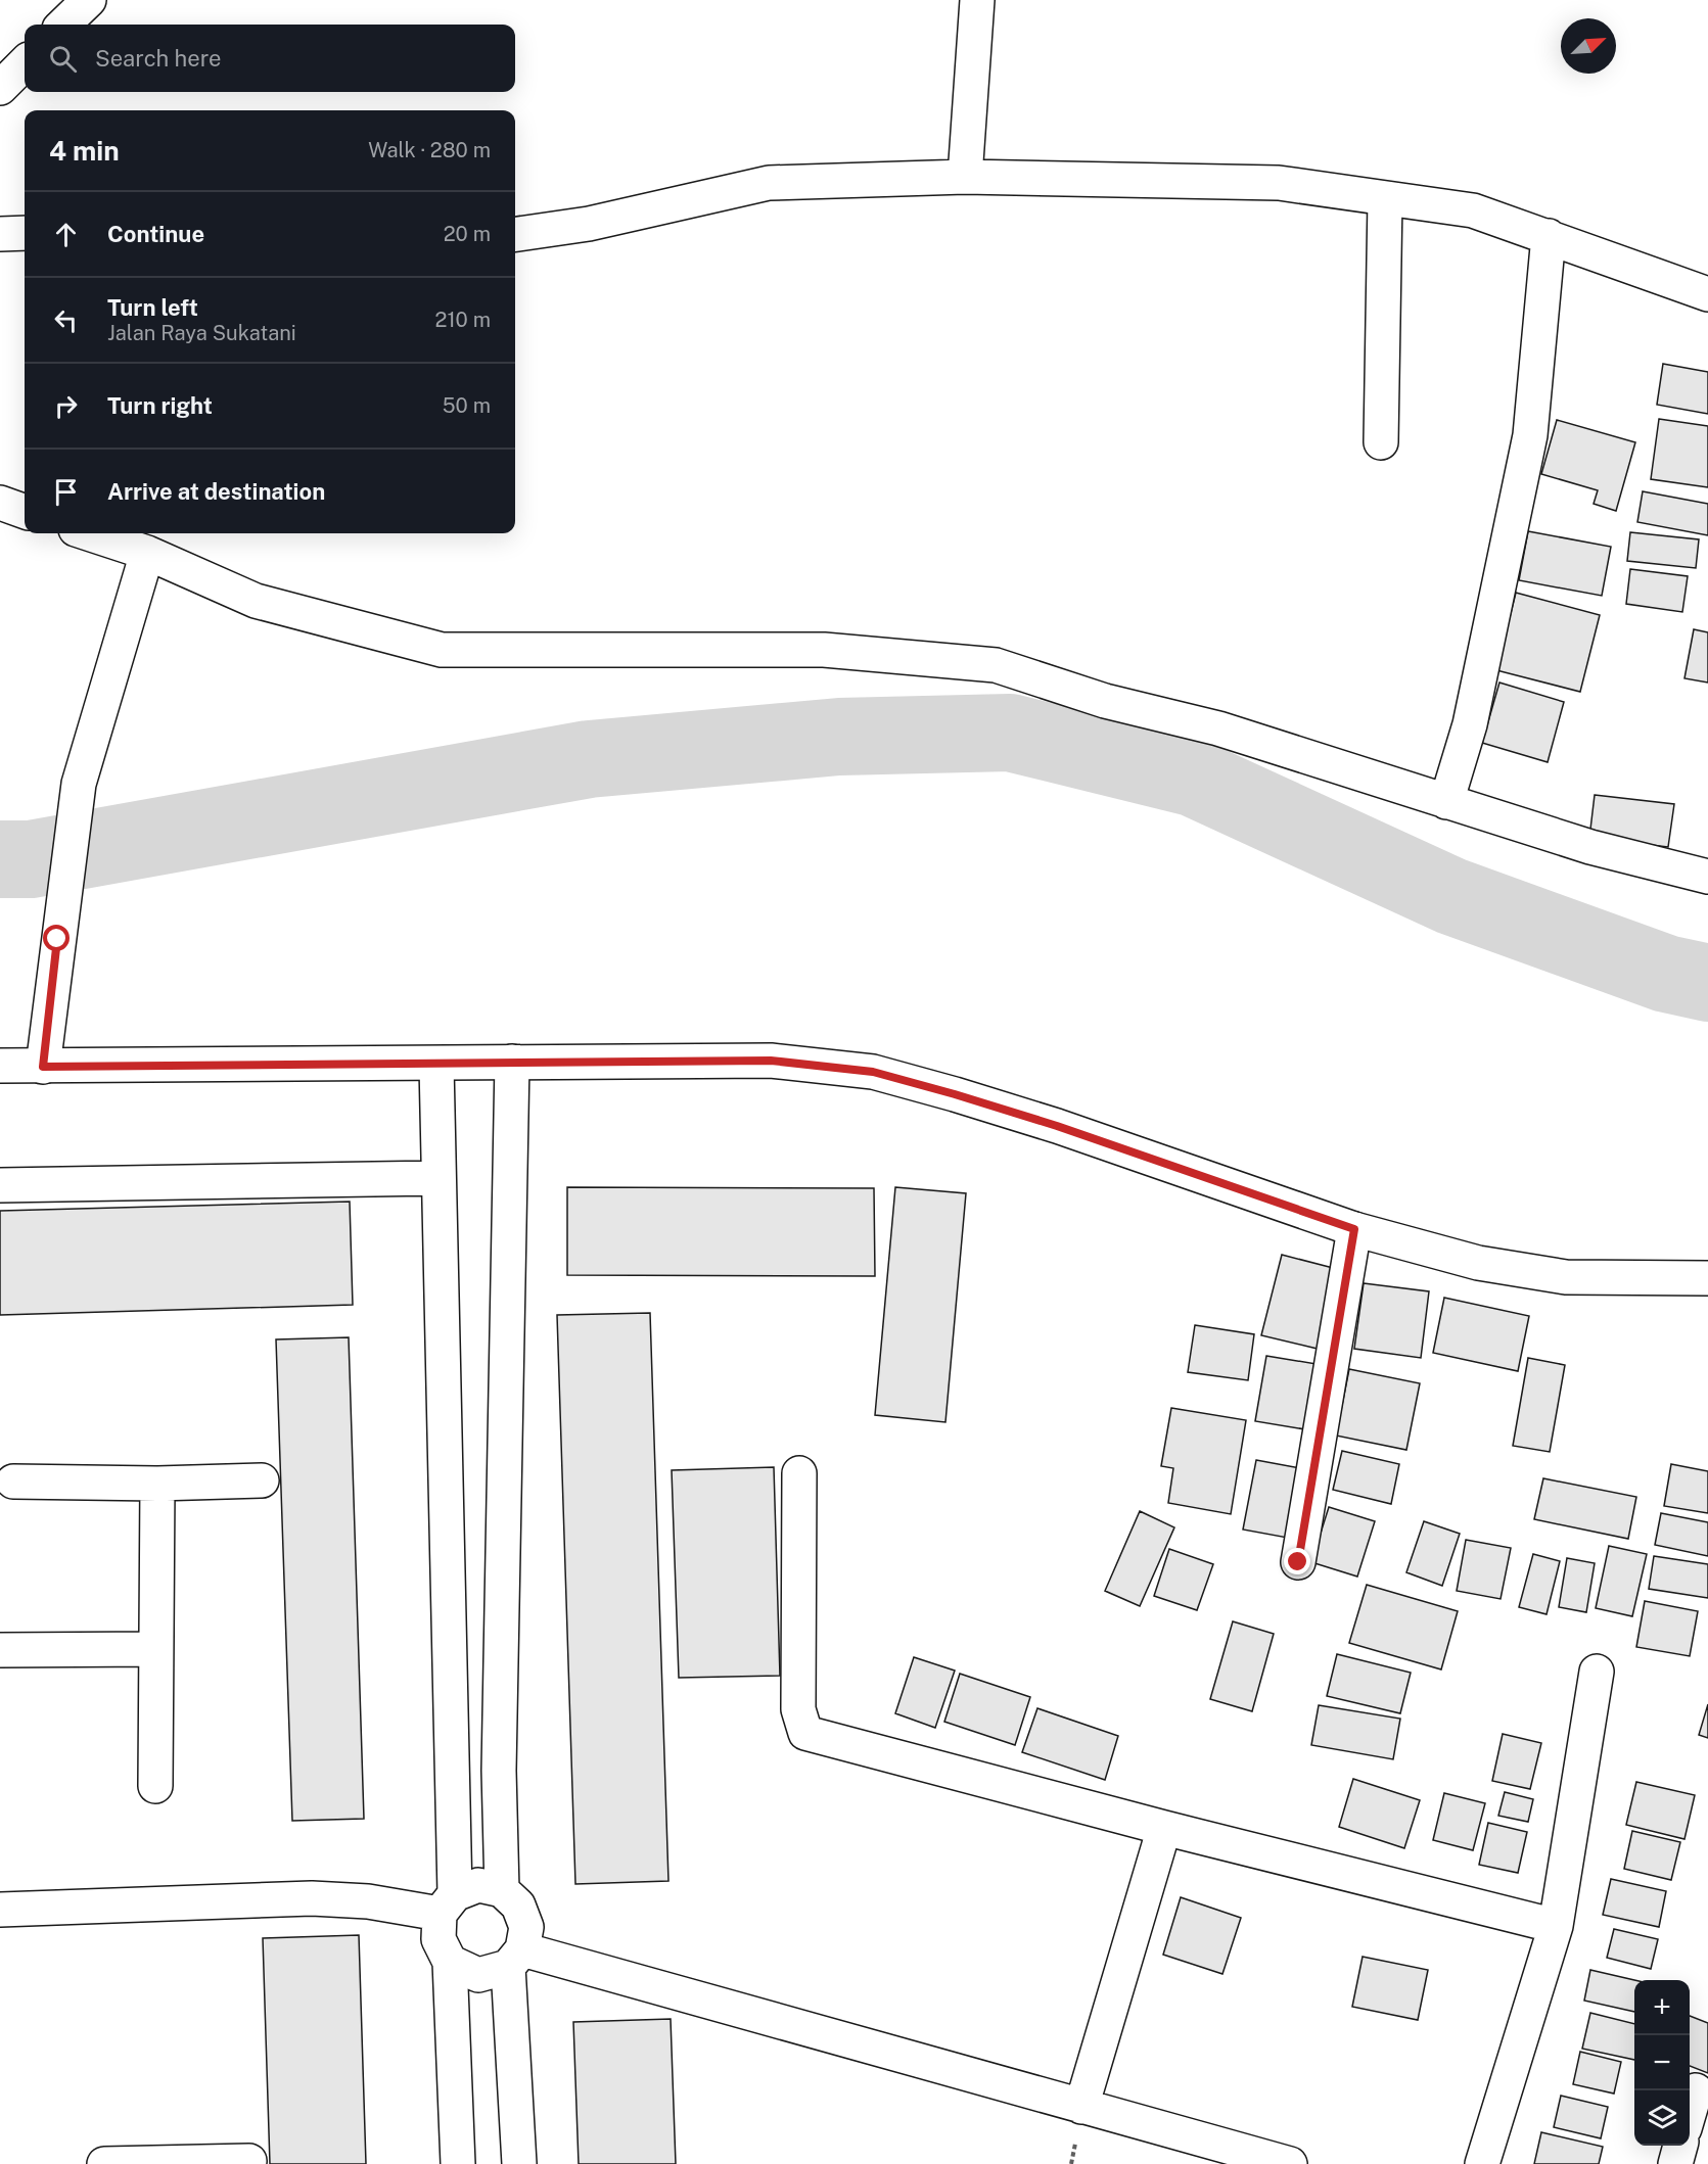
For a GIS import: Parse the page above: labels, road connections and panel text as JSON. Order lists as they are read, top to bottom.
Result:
{
  "north": "top right",
  "page": {
    "search": "Search here",
    "heading": ["4 min", "Walk · 280 m"],
    "list": [
      ["Continue", "20 m"],
      ["Turn left", "Jalan Raya Sukatani", "210 m"],
      ["Turn right", "50 m"],
      "Arrive at destination"
    ],
    "map_buttons": ["+", "−"]
  }
}
